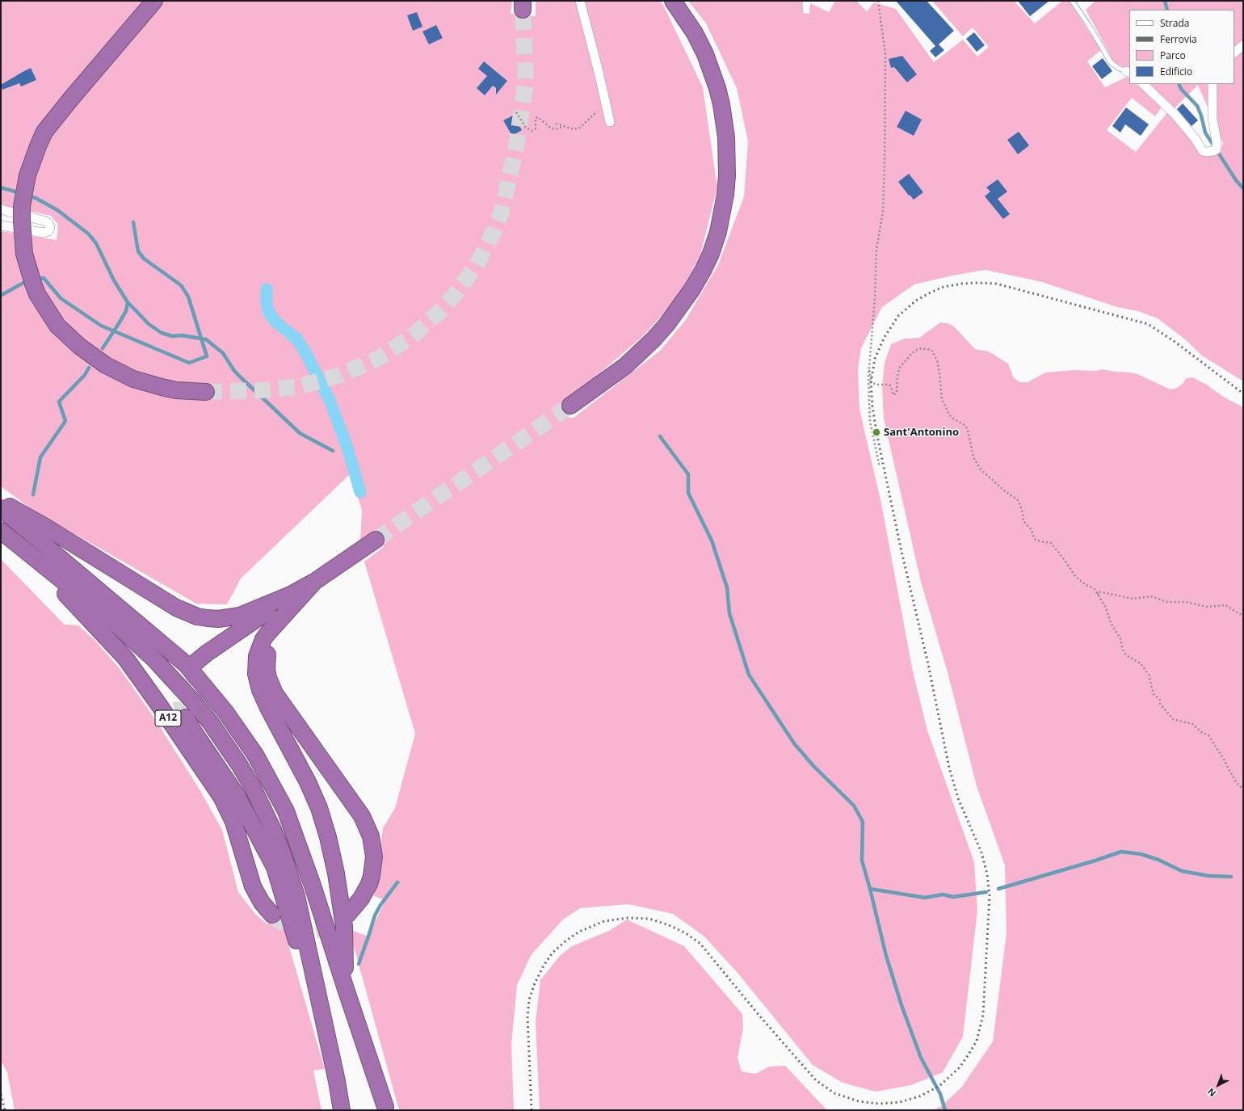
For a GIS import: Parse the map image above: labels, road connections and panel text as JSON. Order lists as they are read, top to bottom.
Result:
{
  "streets": {
    "highway": ["A12"]
  },
  "places": ["Sant'Antonino"],
  "legend": [
    "Strada",
    "Ferrovia",
    "Parco",
    "Edificio"
  ],
  "north": "bottom left"
}
